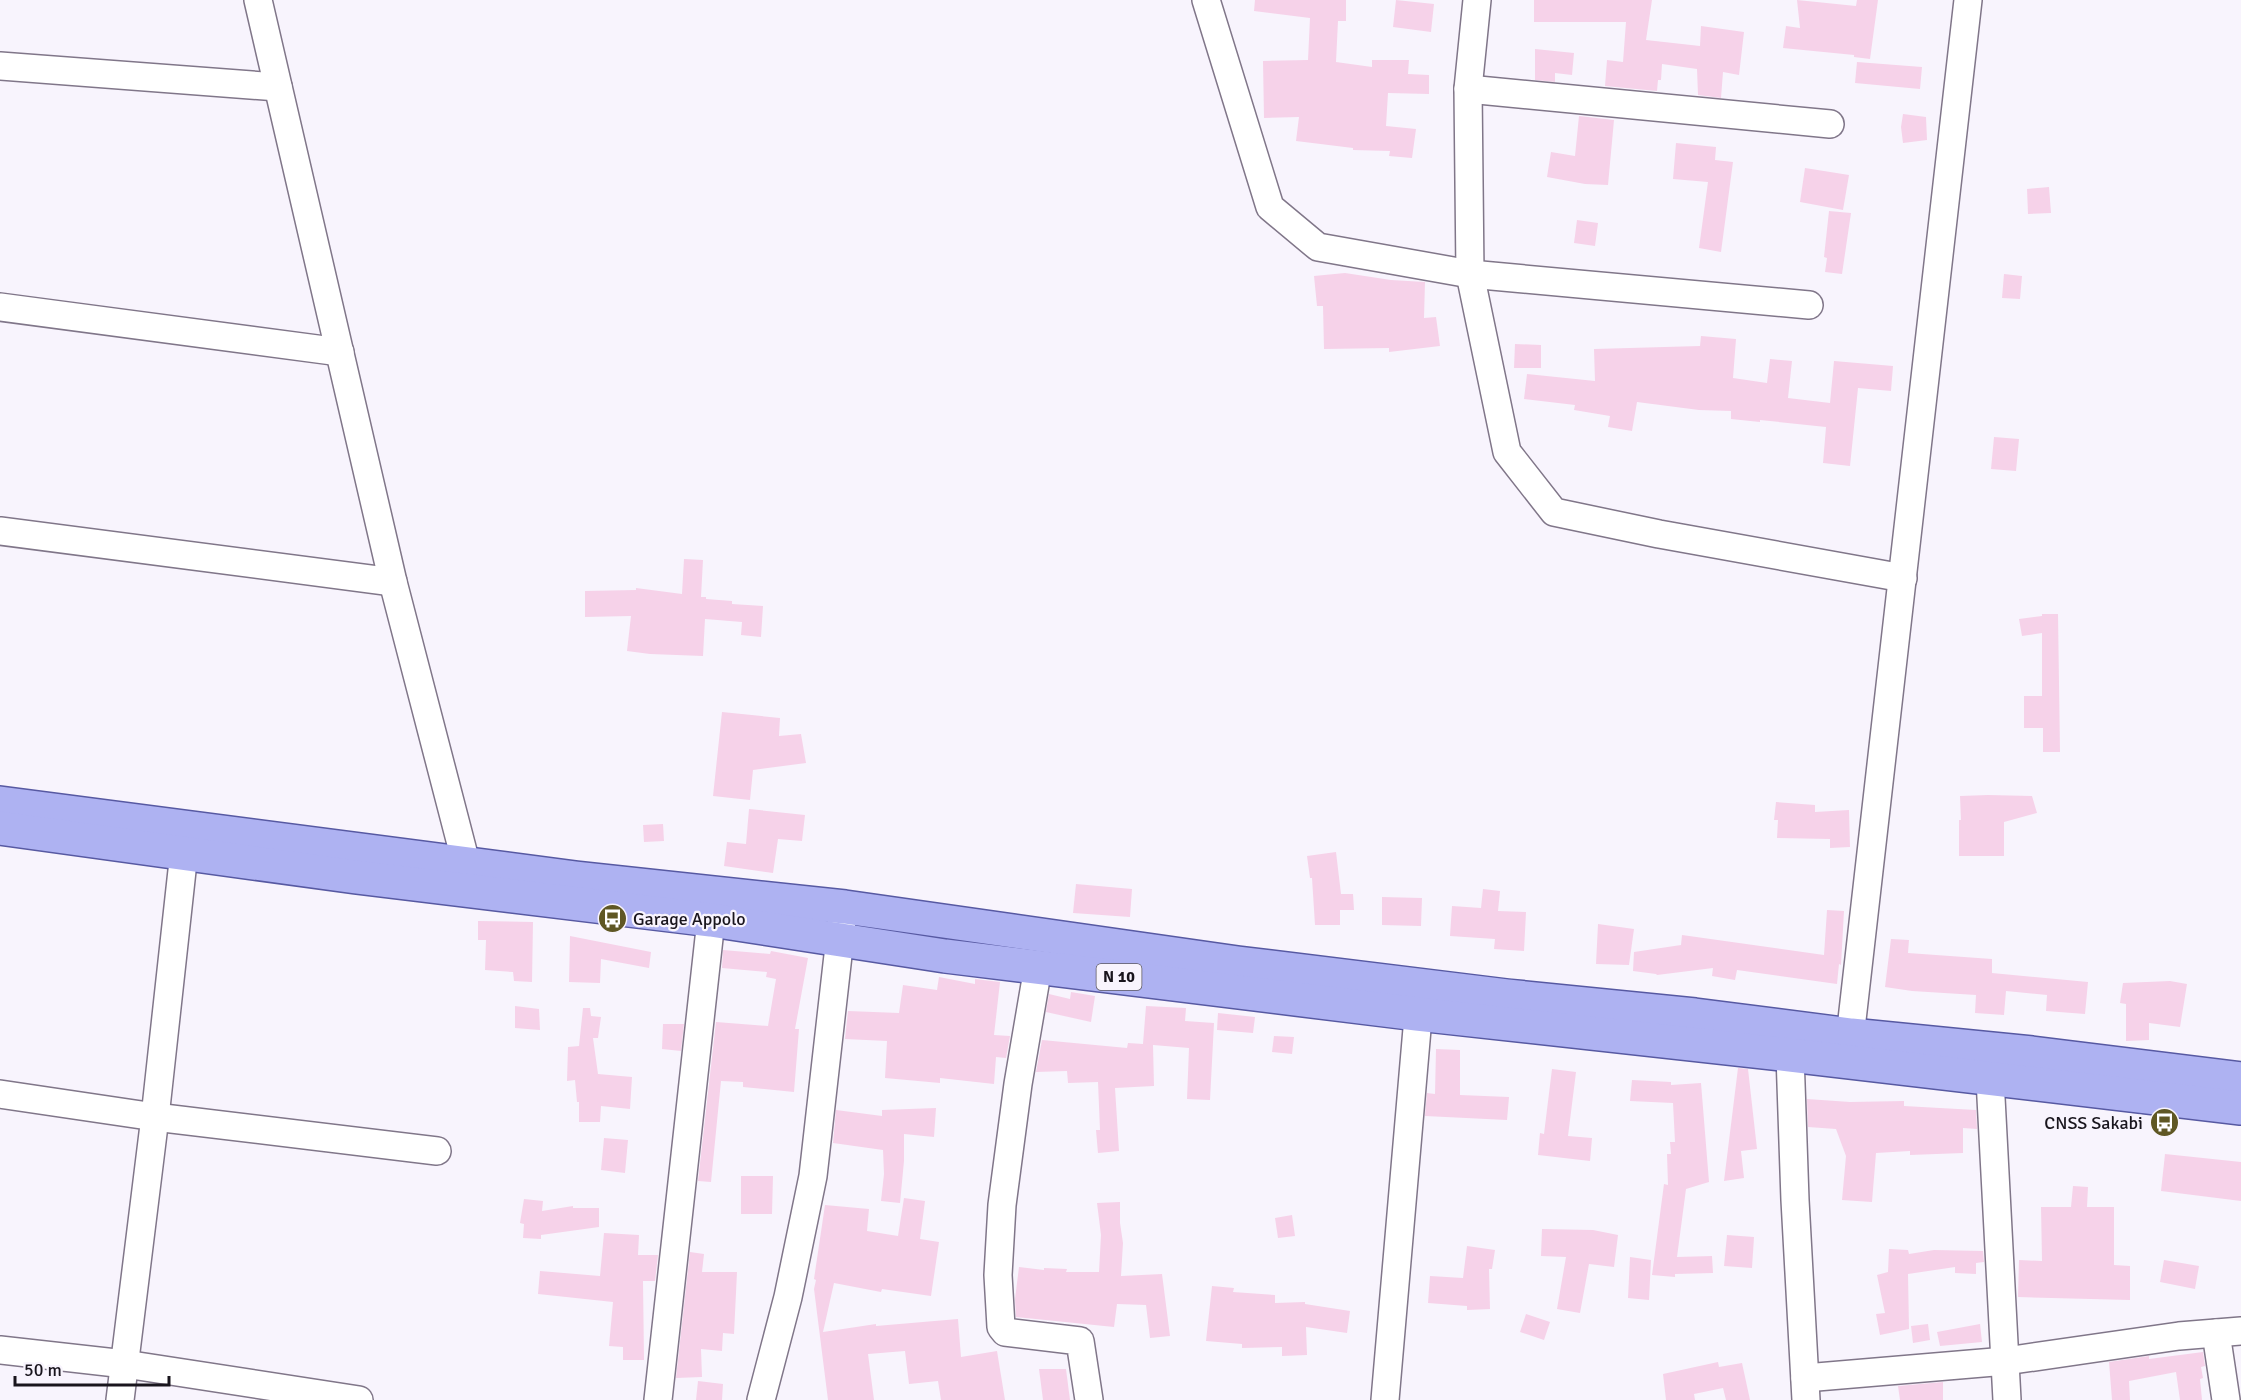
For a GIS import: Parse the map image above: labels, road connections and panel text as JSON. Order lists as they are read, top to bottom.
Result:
{
  "streets": {
    "main road": ["N 10"]
  },
  "places": {
    "bus stop": ["Garage Appolo", "CNSS Sakabi"]
  },
  "scale_bar": "50 m"
}
